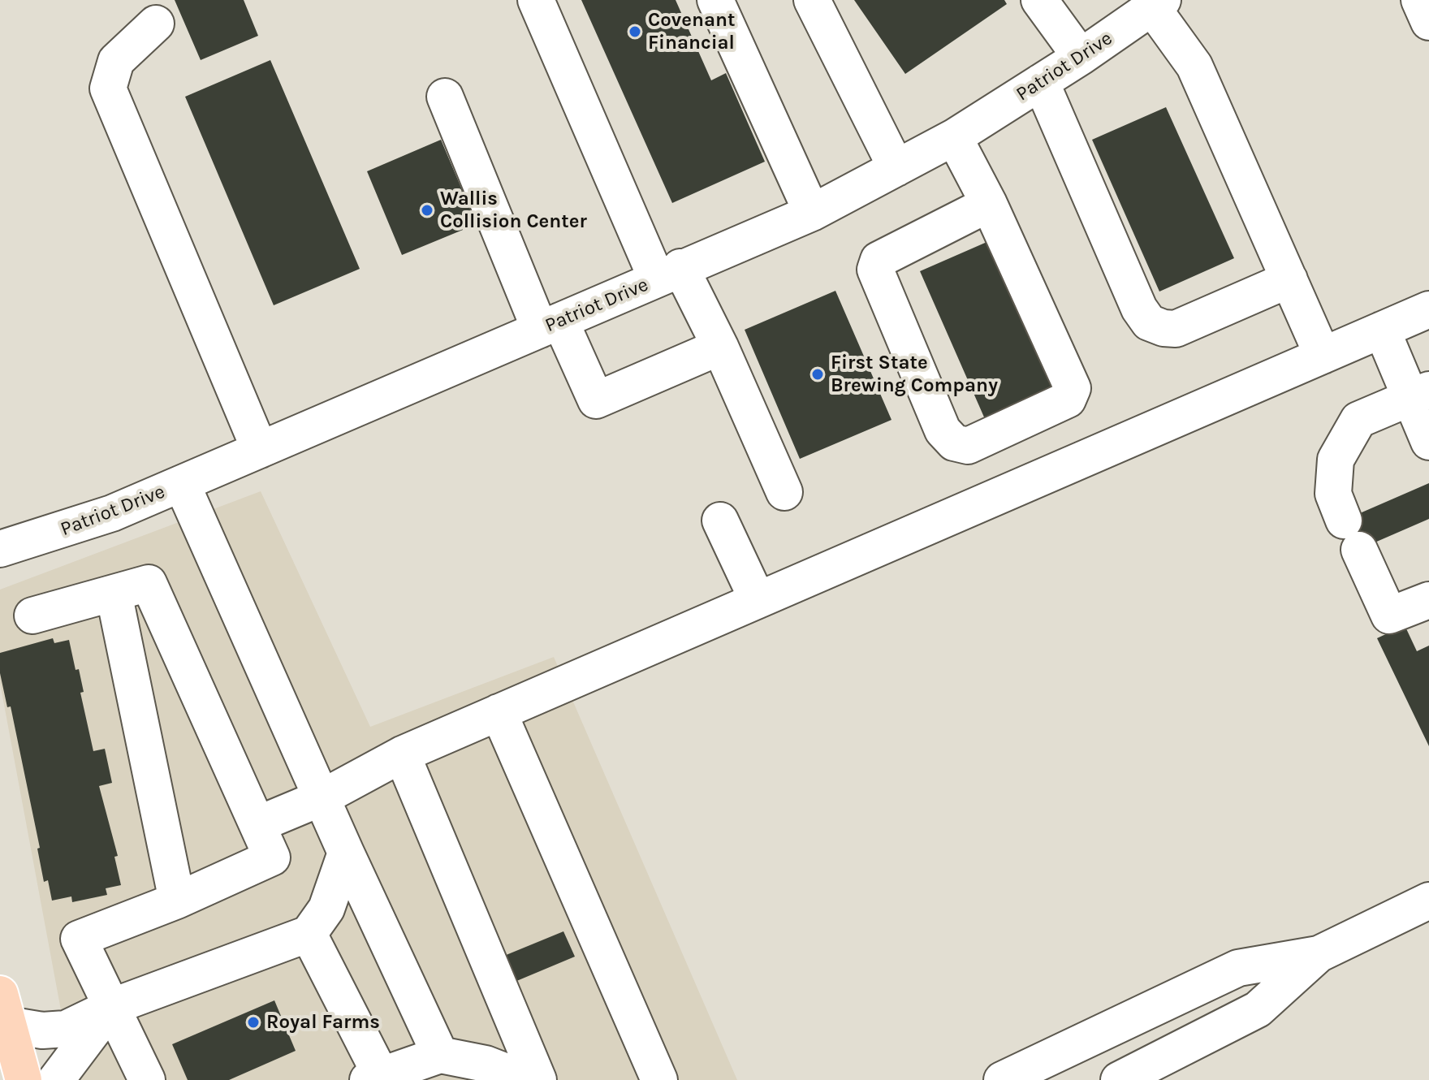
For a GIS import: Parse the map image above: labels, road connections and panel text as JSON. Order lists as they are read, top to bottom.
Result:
{
  "streets": {
    "street": ["Patriot Drive"]
  },
  "places": [
    "Covenant Financial",
    "Wallis Collision Center",
    "First State Brewing Company",
    "Royal Farms"
  ]
}
